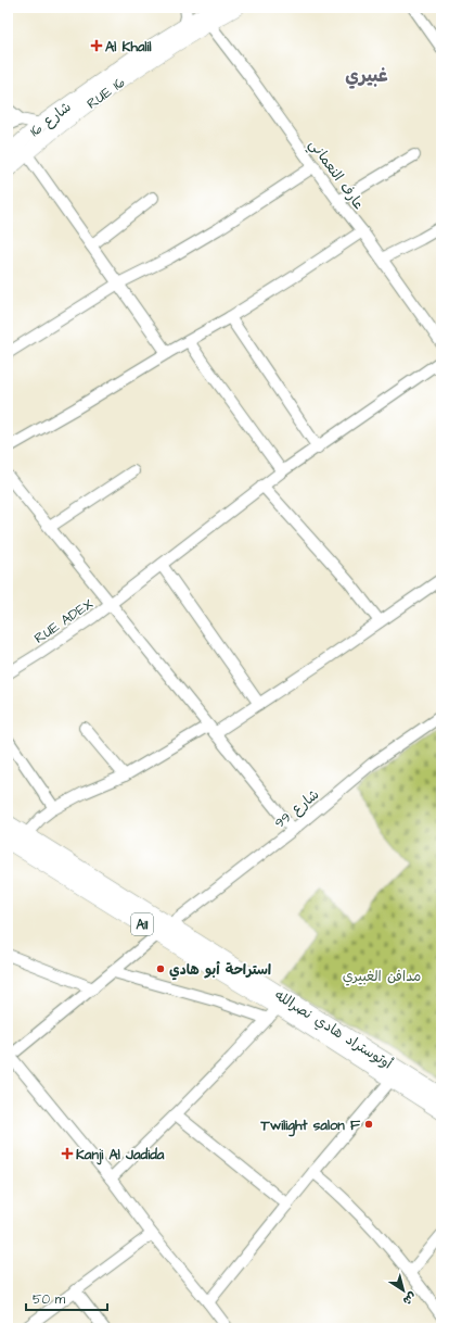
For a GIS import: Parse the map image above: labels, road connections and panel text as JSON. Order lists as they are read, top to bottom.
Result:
{
  "streets": {
    "highway": ["A11", "أوتوستراد هادي نصرالله"],
    "main road": ["RUE 16", "شارع 16"],
    "street": ["عارف النعماني", "RUE ADEX", "شارع 99"]
  },
  "crossings": [
    ["RUE 16", "شارع 16"],
    ["RUE 16", "عارف النعماني"],
    ["شارع 16", "عارف النعماني"],
    ["شارع 99", "أوتوستراد هادي نصرالله"]
  ],
  "districts": ["غبيري"],
  "parks": ["مدافن الغبيري"],
  "places": {
    "health": ["Al Khalil", "Kanji Al Jadida"],
    "other": ["استراحة أبو هادي", "Twilight salon F"]
  },
  "scale_bar": "50 m",
  "north": "bottom right"
}
